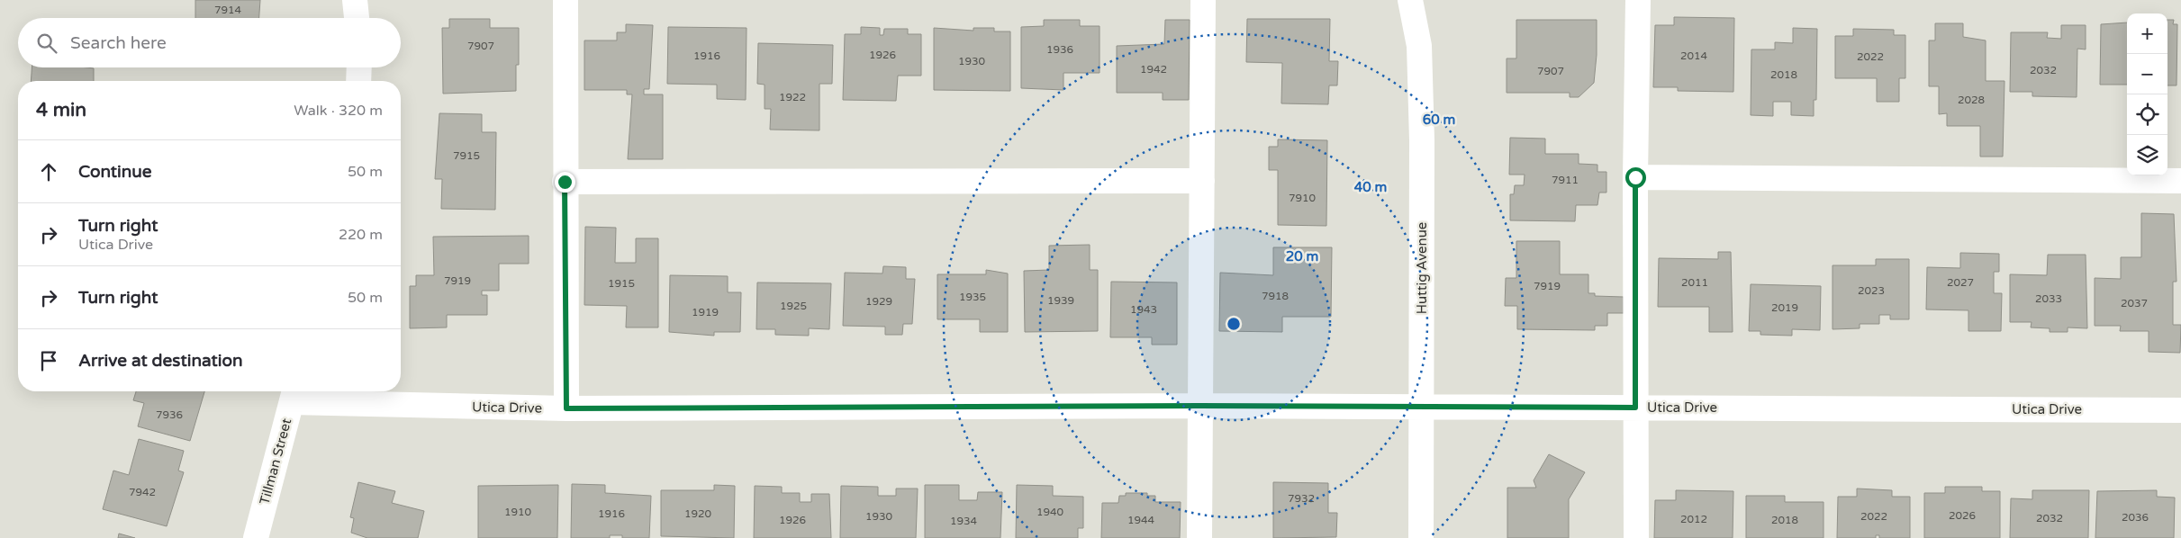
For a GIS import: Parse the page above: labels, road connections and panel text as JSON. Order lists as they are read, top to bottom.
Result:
{
  "streets": {
    "street": ["Huttig Avenue", "Utica Drive", "Tillman Street"]
  },
  "crossings": [
    ["Huttig Avenue", "Utica Drive"],
    ["Utica Drive", "Tillman Street"]
  ],
  "house_numbers": [
    "7914",
    "7907",
    "1936",
    "1926",
    "1916",
    "2014",
    "2022",
    "1930",
    "1942",
    "2032",
    "7907",
    "2018",
    "1922",
    "2028",
    "7915",
    "7911",
    "7910",
    "7919",
    "2011",
    "2027",
    "1915",
    "7919",
    "2023",
    "7918",
    "1935",
    "2033",
    "1939",
    "1929",
    "2037",
    "1925",
    "2019",
    "1943",
    "1919",
    "7936",
    "7942",
    "7932",
    "1910",
    "1940",
    "1916",
    "1920",
    "2026",
    "1930",
    "2022",
    "2036",
    "2032",
    "2012",
    "1926",
    "1944",
    "2018",
    "1934"
  ],
  "page": {
    "map_buttons": ["+", "−"],
    "search": "Search here",
    "heading": ["4 min", "Walk · 320 m"],
    "list": [
      ["Continue", "50 m"],
      ["Turn right", "Utica Drive", "220 m"],
      ["Turn right", "50 m"],
      "Arrive at destination"
    ]
  },
  "rings": ["60 m", "40 m", "20 m"]
}
